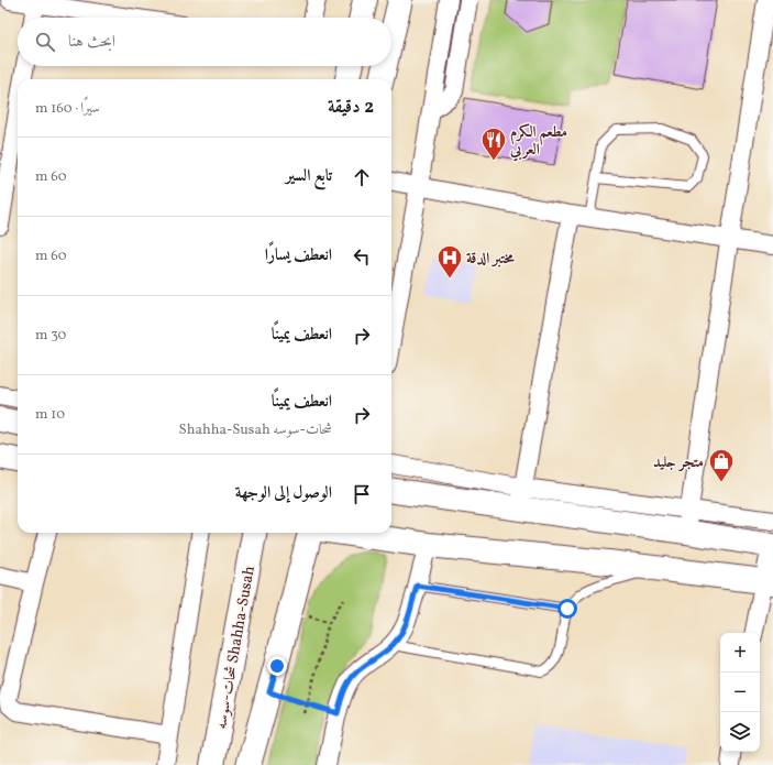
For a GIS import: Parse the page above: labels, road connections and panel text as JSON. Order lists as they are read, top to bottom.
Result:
{
  "streets": {
    "street": ["شحات-سوسه Shahha-Susah"]
  },
  "places": {
    "restaurant": ["مطعم الكرم العربي"],
    "hospital": ["مختبر الدقة"],
    "shop": ["متجر جليد"]
  },
  "page": {
    "search": "ابحث هنا",
    "heading": ["2 دقيقة", "سيرًا · 160 m"],
    "list": [
      ["تابع السير", "60 m"],
      ["انعطف يسارًا", "60 m"],
      ["انعطف يمينًا", "30 m"],
      ["انعطف يمينًا", "شحات-سوسه Shahha-Susah", "10 m"],
      "الوصول إلى الوجهة"
    ],
    "map_buttons": ["+", "−"]
  }
}
